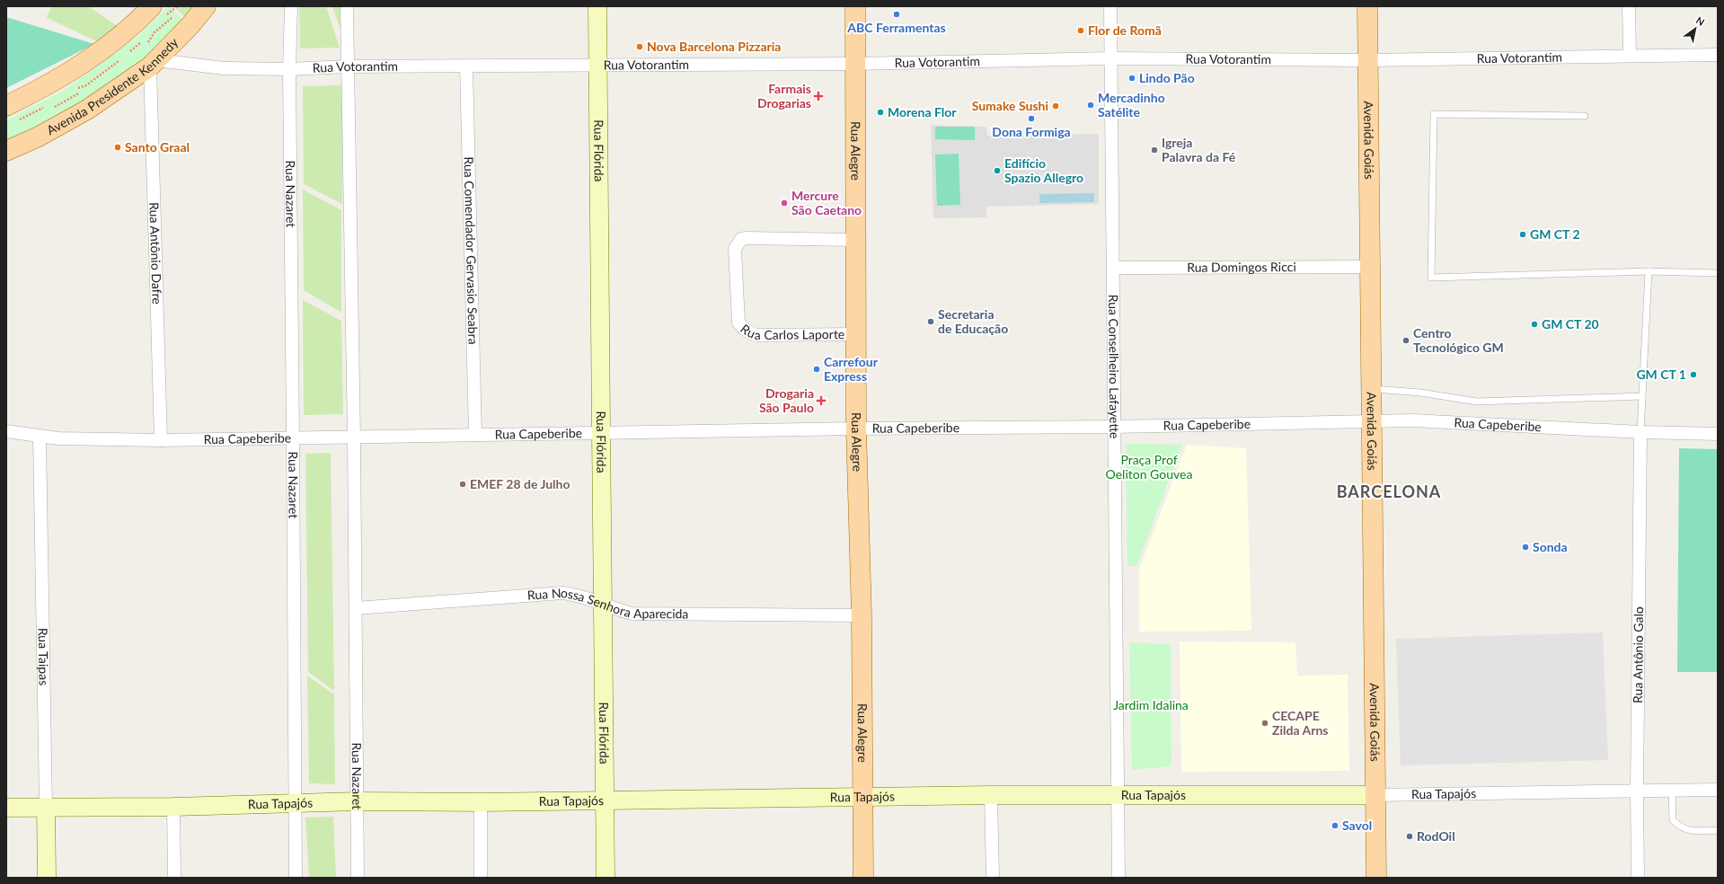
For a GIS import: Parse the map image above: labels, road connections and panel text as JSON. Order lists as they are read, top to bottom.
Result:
{
  "streets": {
    "main road": ["Avenida Presidente Kennedy", "Avenida Goiás", "Rua Alegre"],
    "street": [
      "Rua Votorantim",
      "Rua Flórida",
      "Rua Nazaret",
      "Rua Comendador Gervasio Seabra",
      "Rua Antônio Dafre",
      "Rua Domingos Ricci",
      "Rua Carlos Laporte",
      "Rua Conselheiro Lafayette",
      "Rua Capeberibe",
      "Rua Nossa Senhora Aparecida",
      "Rua Antônio Galo",
      "Rua Taipas",
      "Rua Tapajós"
    ]
  },
  "crossings": [
    ["Rua Votorantim", "Avenida Presidente Kennedy"],
    ["Rua Votorantim", "Avenida Goiás"],
    ["Rua Votorantim", "Rua Flórida"],
    ["Rua Votorantim", "Rua Alegre"],
    ["Rua Votorantim", "Rua Nazaret"],
    ["Rua Votorantim", "Rua Comendador Gervasio Seabra"],
    ["Rua Votorantim", "Rua Antônio Dafre"],
    ["Rua Votorantim", "Rua Conselheiro Lafayette"],
    ["Avenida Presidente Kennedy", "Rua Antônio Dafre"],
    ["Avenida Goiás", "Rua Domingos Ricci"],
    ["Avenida Goiás", "Rua Capeberibe"],
    ["Avenida Goiás", "Rua Tapajós"],
    ["Rua Flórida", "Rua Capeberibe"],
    ["Rua Flórida", "Rua Nossa Senhora Aparecida"],
    ["Rua Flórida", "Rua Tapajós"],
    ["Rua Alegre", "Rua Carlos Laporte"],
    ["Rua Alegre", "Rua Capeberibe"],
    ["Rua Alegre", "Rua Nossa Senhora Aparecida"],
    ["Rua Alegre", "Rua Tapajós"],
    ["Rua Nazaret", "Rua Capeberibe"],
    ["Rua Nazaret", "Rua Nossa Senhora Aparecida"],
    ["Rua Nazaret", "Rua Tapajós"],
    ["Rua Comendador Gervasio Seabra", "Rua Capeberibe"],
    ["Rua Antônio Dafre", "Rua Capeberibe"],
    ["Rua Domingos Ricci", "Rua Conselheiro Lafayette"],
    ["Rua Conselheiro Lafayette", "Rua Capeberibe"],
    ["Rua Conselheiro Lafayette", "Rua Tapajós"],
    ["Rua Capeberibe", "Rua Antônio Galo"],
    ["Rua Capeberibe", "Rua Taipas"],
    ["Rua Antônio Galo", "Rua Tapajós"],
    ["Rua Taipas", "Rua Tapajós"]
  ],
  "districts": ["BARCELONA"],
  "parks": ["Praça Prof Oeliton Gouvea", "Jardim Idalina"],
  "places": {
    "other": [
      "ABC Ferramentas",
      "Flor de Romã",
      "Nova Barcelona Pizzaria",
      "Lindo Pão",
      "Mercadinho Satélite",
      "Sumake Sushi",
      "Morena Flor",
      "Dona Formiga",
      "Santo Graal",
      "Igreja Palavra da Fé",
      "Edifício Spazio Allegro",
      "Mercure São Caetano",
      "GM CT 2",
      "Secretaria de Educação",
      "GM CT 20",
      "Centro Tecnológico GM",
      "Carrefour Express",
      "GM CT 1",
      "EMEF 28 de Julho",
      "Sonda",
      "CECAPE Zilda Arns",
      "Savol",
      "RodOil"
    ],
    "health": ["Farmais Drogarias", "Drogaria São Paulo"]
  },
  "north": "top right"
}
